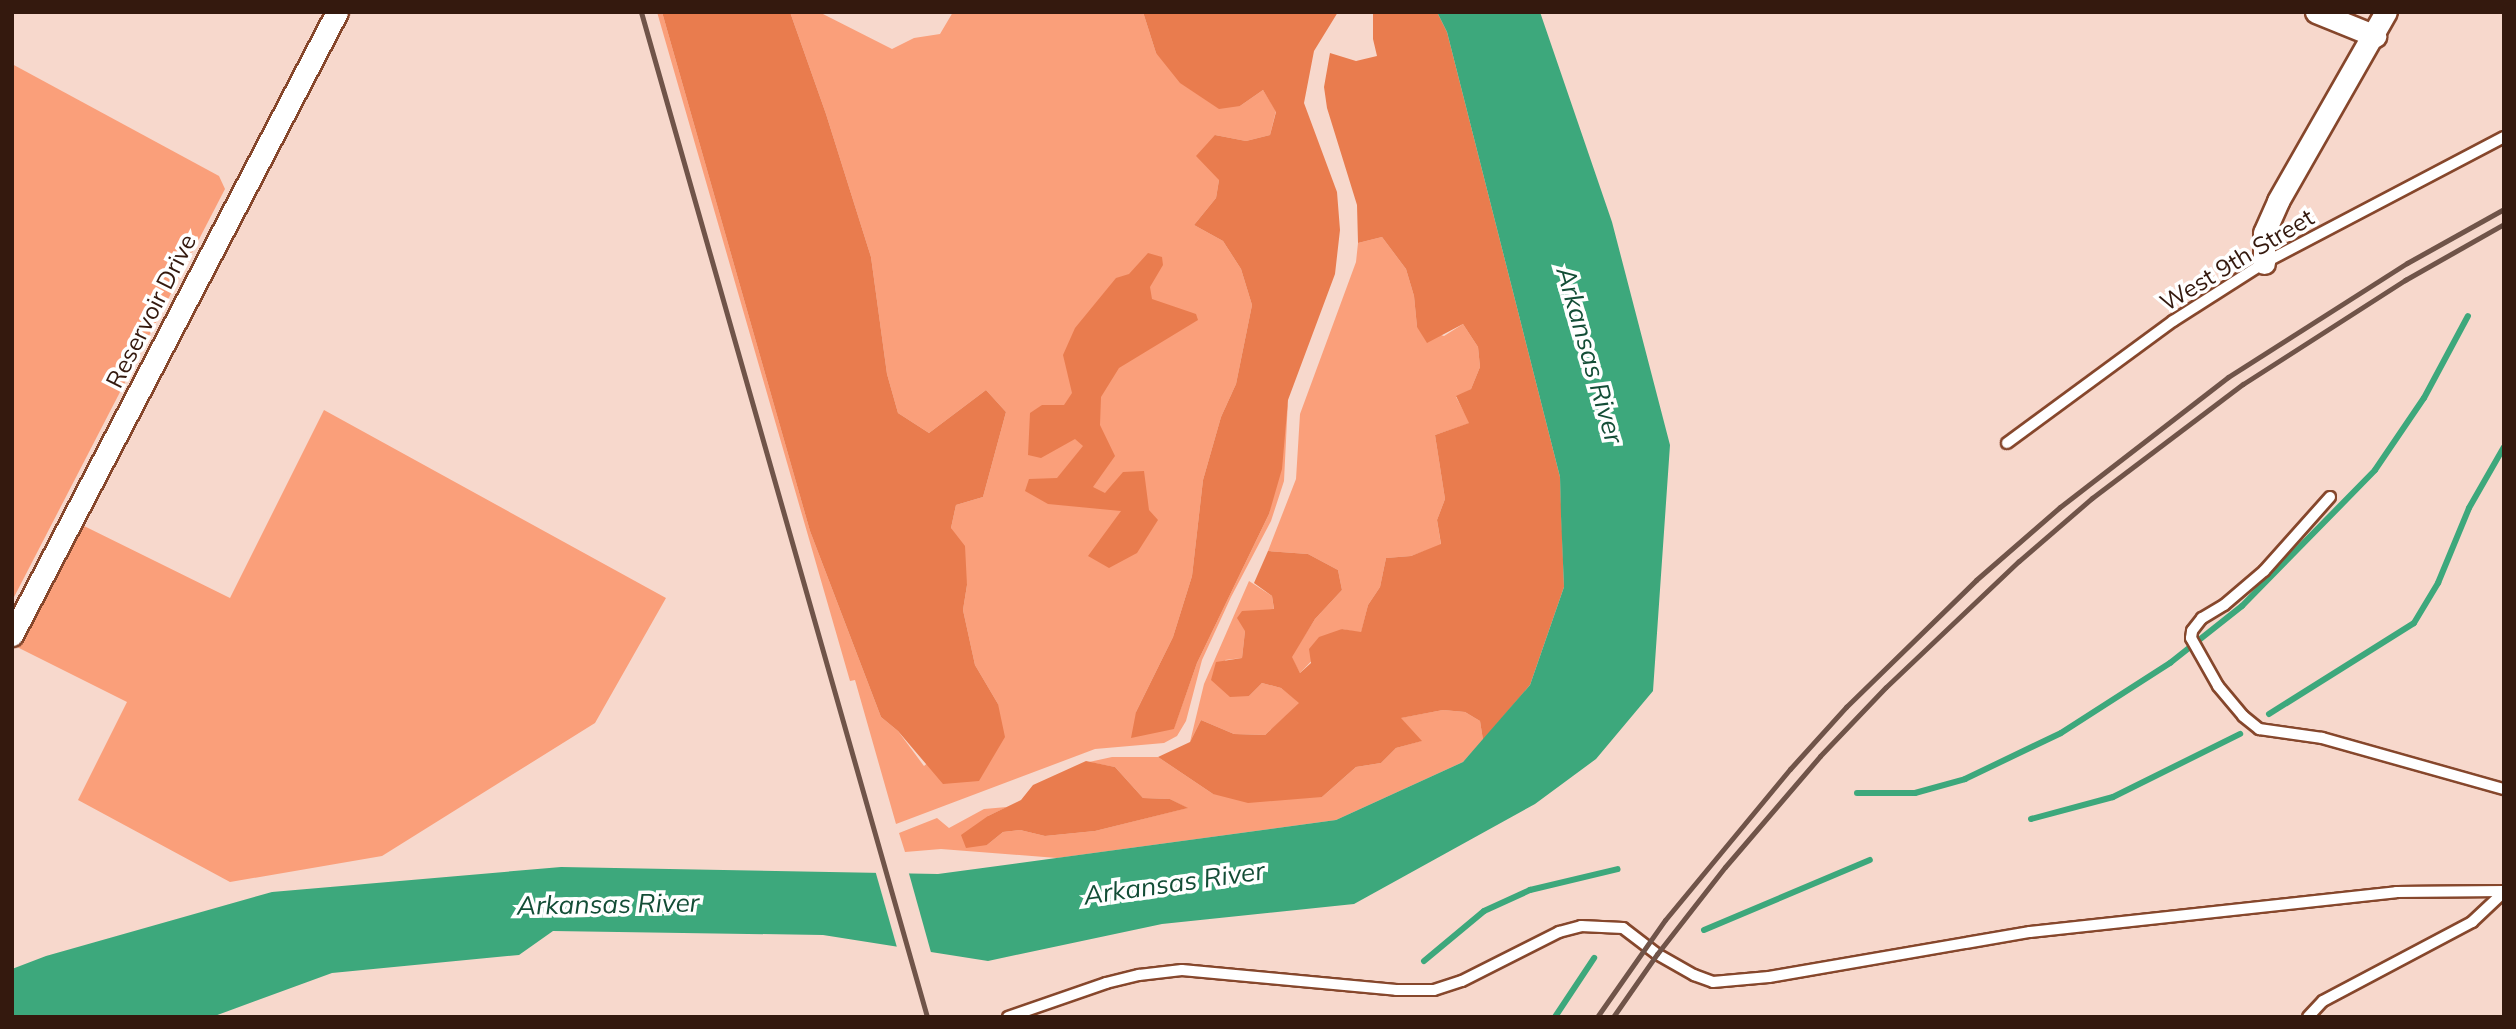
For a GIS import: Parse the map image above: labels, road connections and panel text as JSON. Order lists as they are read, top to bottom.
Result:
{
  "streets": {
    "street": ["Reservoir Drive"],
    "lane": ["West 9th Street"]
  },
  "water": ["Arkansas River"]
}
